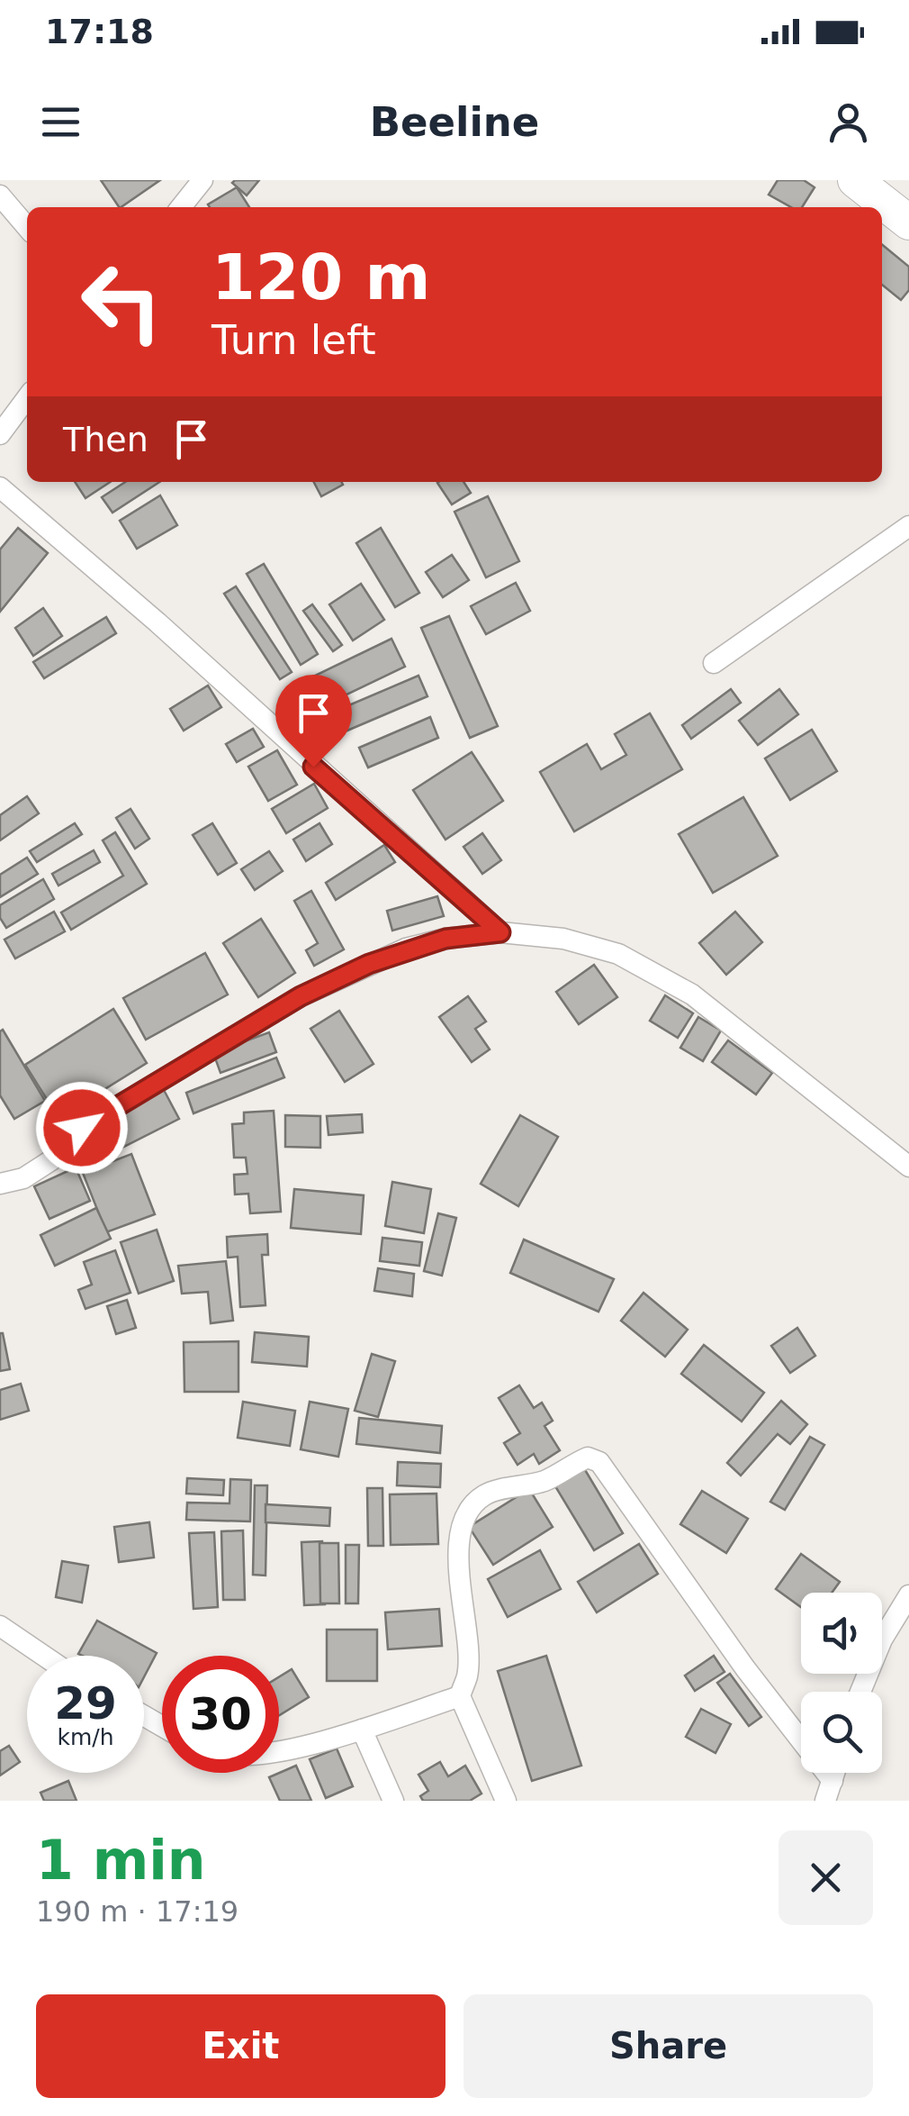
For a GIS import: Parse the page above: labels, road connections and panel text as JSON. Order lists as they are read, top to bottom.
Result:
{
  "page": {
    "status": "17:18",
    "header": "Beeline",
    "turn": ["120 m", "Turn left"],
    "then": "Then",
    "speed": "29 km/h",
    "limit": "30",
    "heading": ["1 min", "190 m · 17:19"],
    "buttons": ["Exit", "Share"]
  }
}
